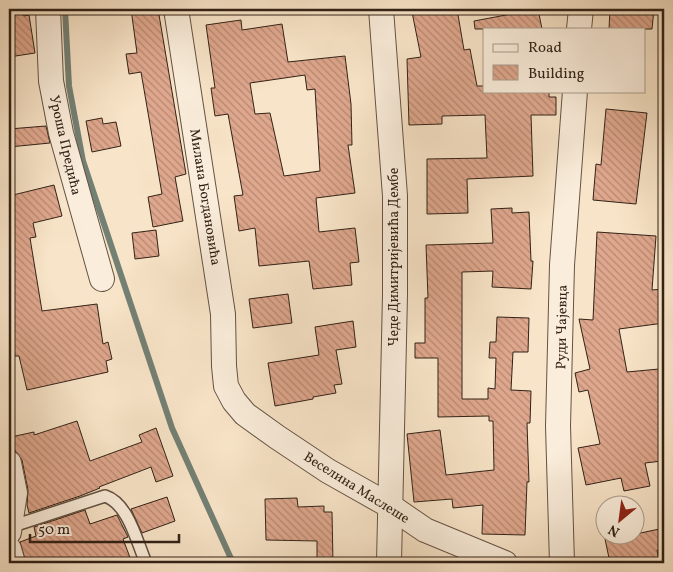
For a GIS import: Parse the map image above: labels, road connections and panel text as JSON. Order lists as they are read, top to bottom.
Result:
{
  "streets": {
    "street": [
      "Уроша Предића",
      "Милана Богдановића",
      "Чеде Димитријевића Дембе",
      "Руди Чајевца",
      "Веселина Маслеше"
    ]
  },
  "crossings": [
    ["Милана Богдановића", "Веселина Маслеше"],
    ["Чеде Димитријевића Дембе", "Веселина Маслеше"]
  ],
  "legend": ["Road", "Building"],
  "scale_bar": "50 m",
  "north": "bottom left"
}
